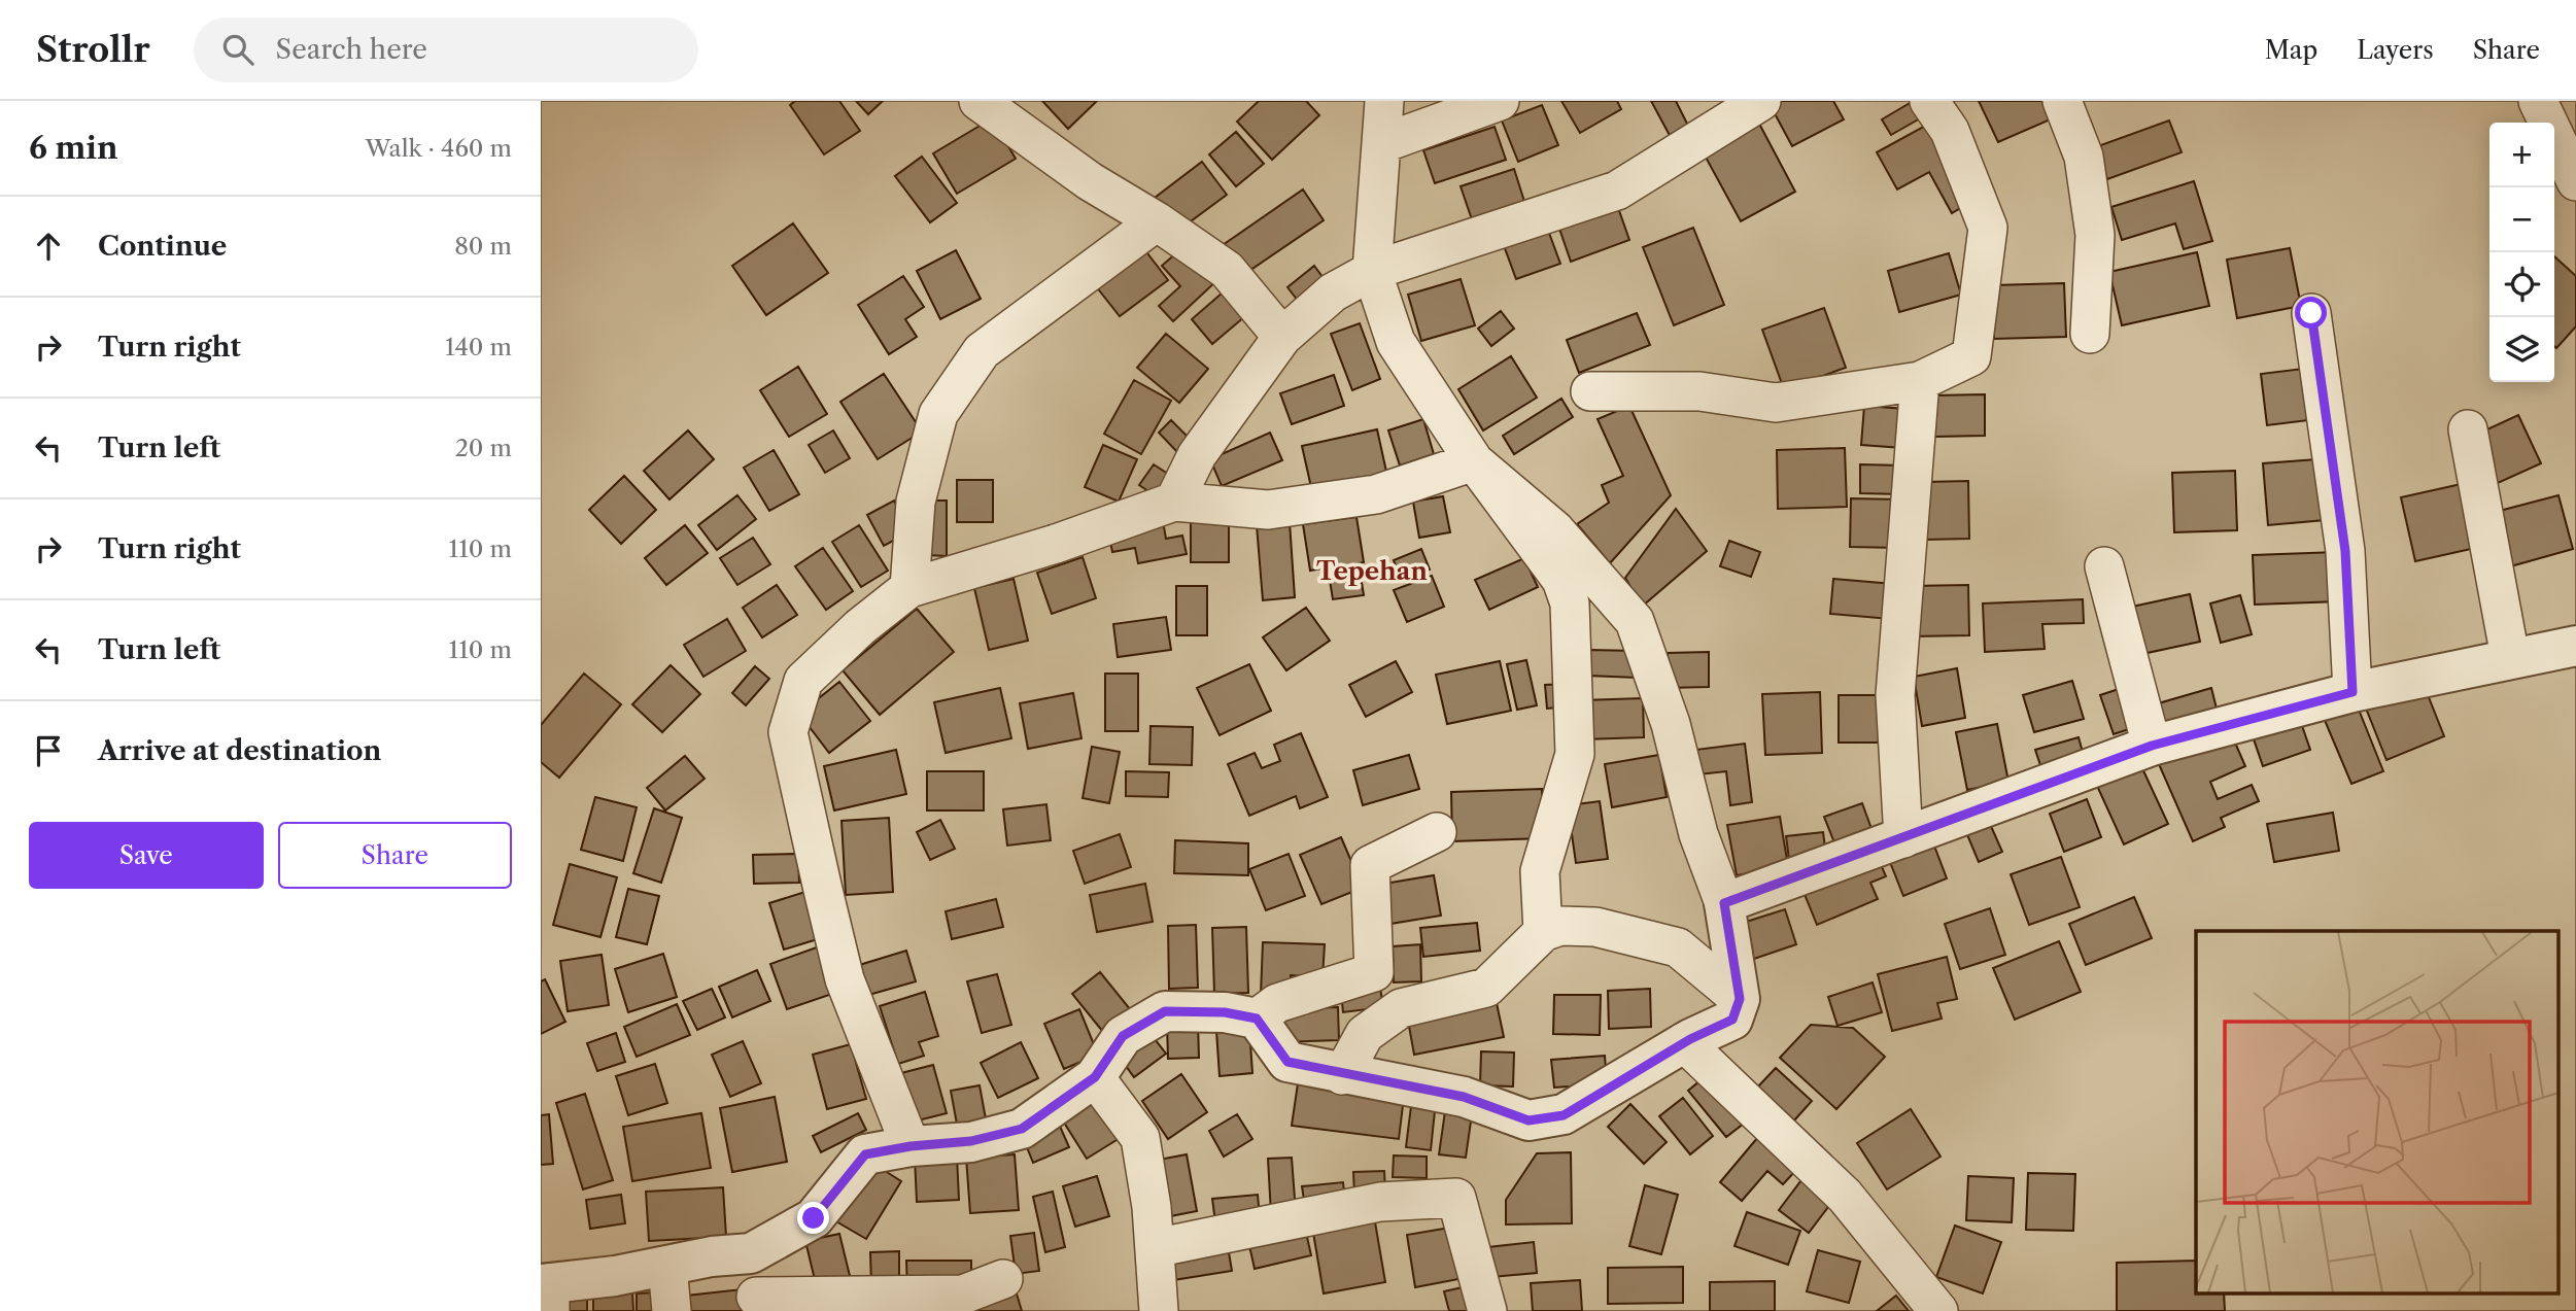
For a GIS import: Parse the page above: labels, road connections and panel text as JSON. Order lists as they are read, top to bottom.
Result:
{
  "districts": ["Tepehan"],
  "page": {
    "header": "Strollr",
    "search": "Search here",
    "nav": ["Map", "Layers", "Share"],
    "heading": ["6 min", "Walk · 460 m"],
    "map_buttons": ["+", "−"],
    "list": [
      ["Continue", "80 m"],
      ["Turn right", "140 m"],
      ["Turn left", "20 m"],
      ["Turn right", "110 m"],
      ["Turn left", "110 m"],
      "Arrive at destination"
    ],
    "buttons": ["Save", "Share"]
  }
}
